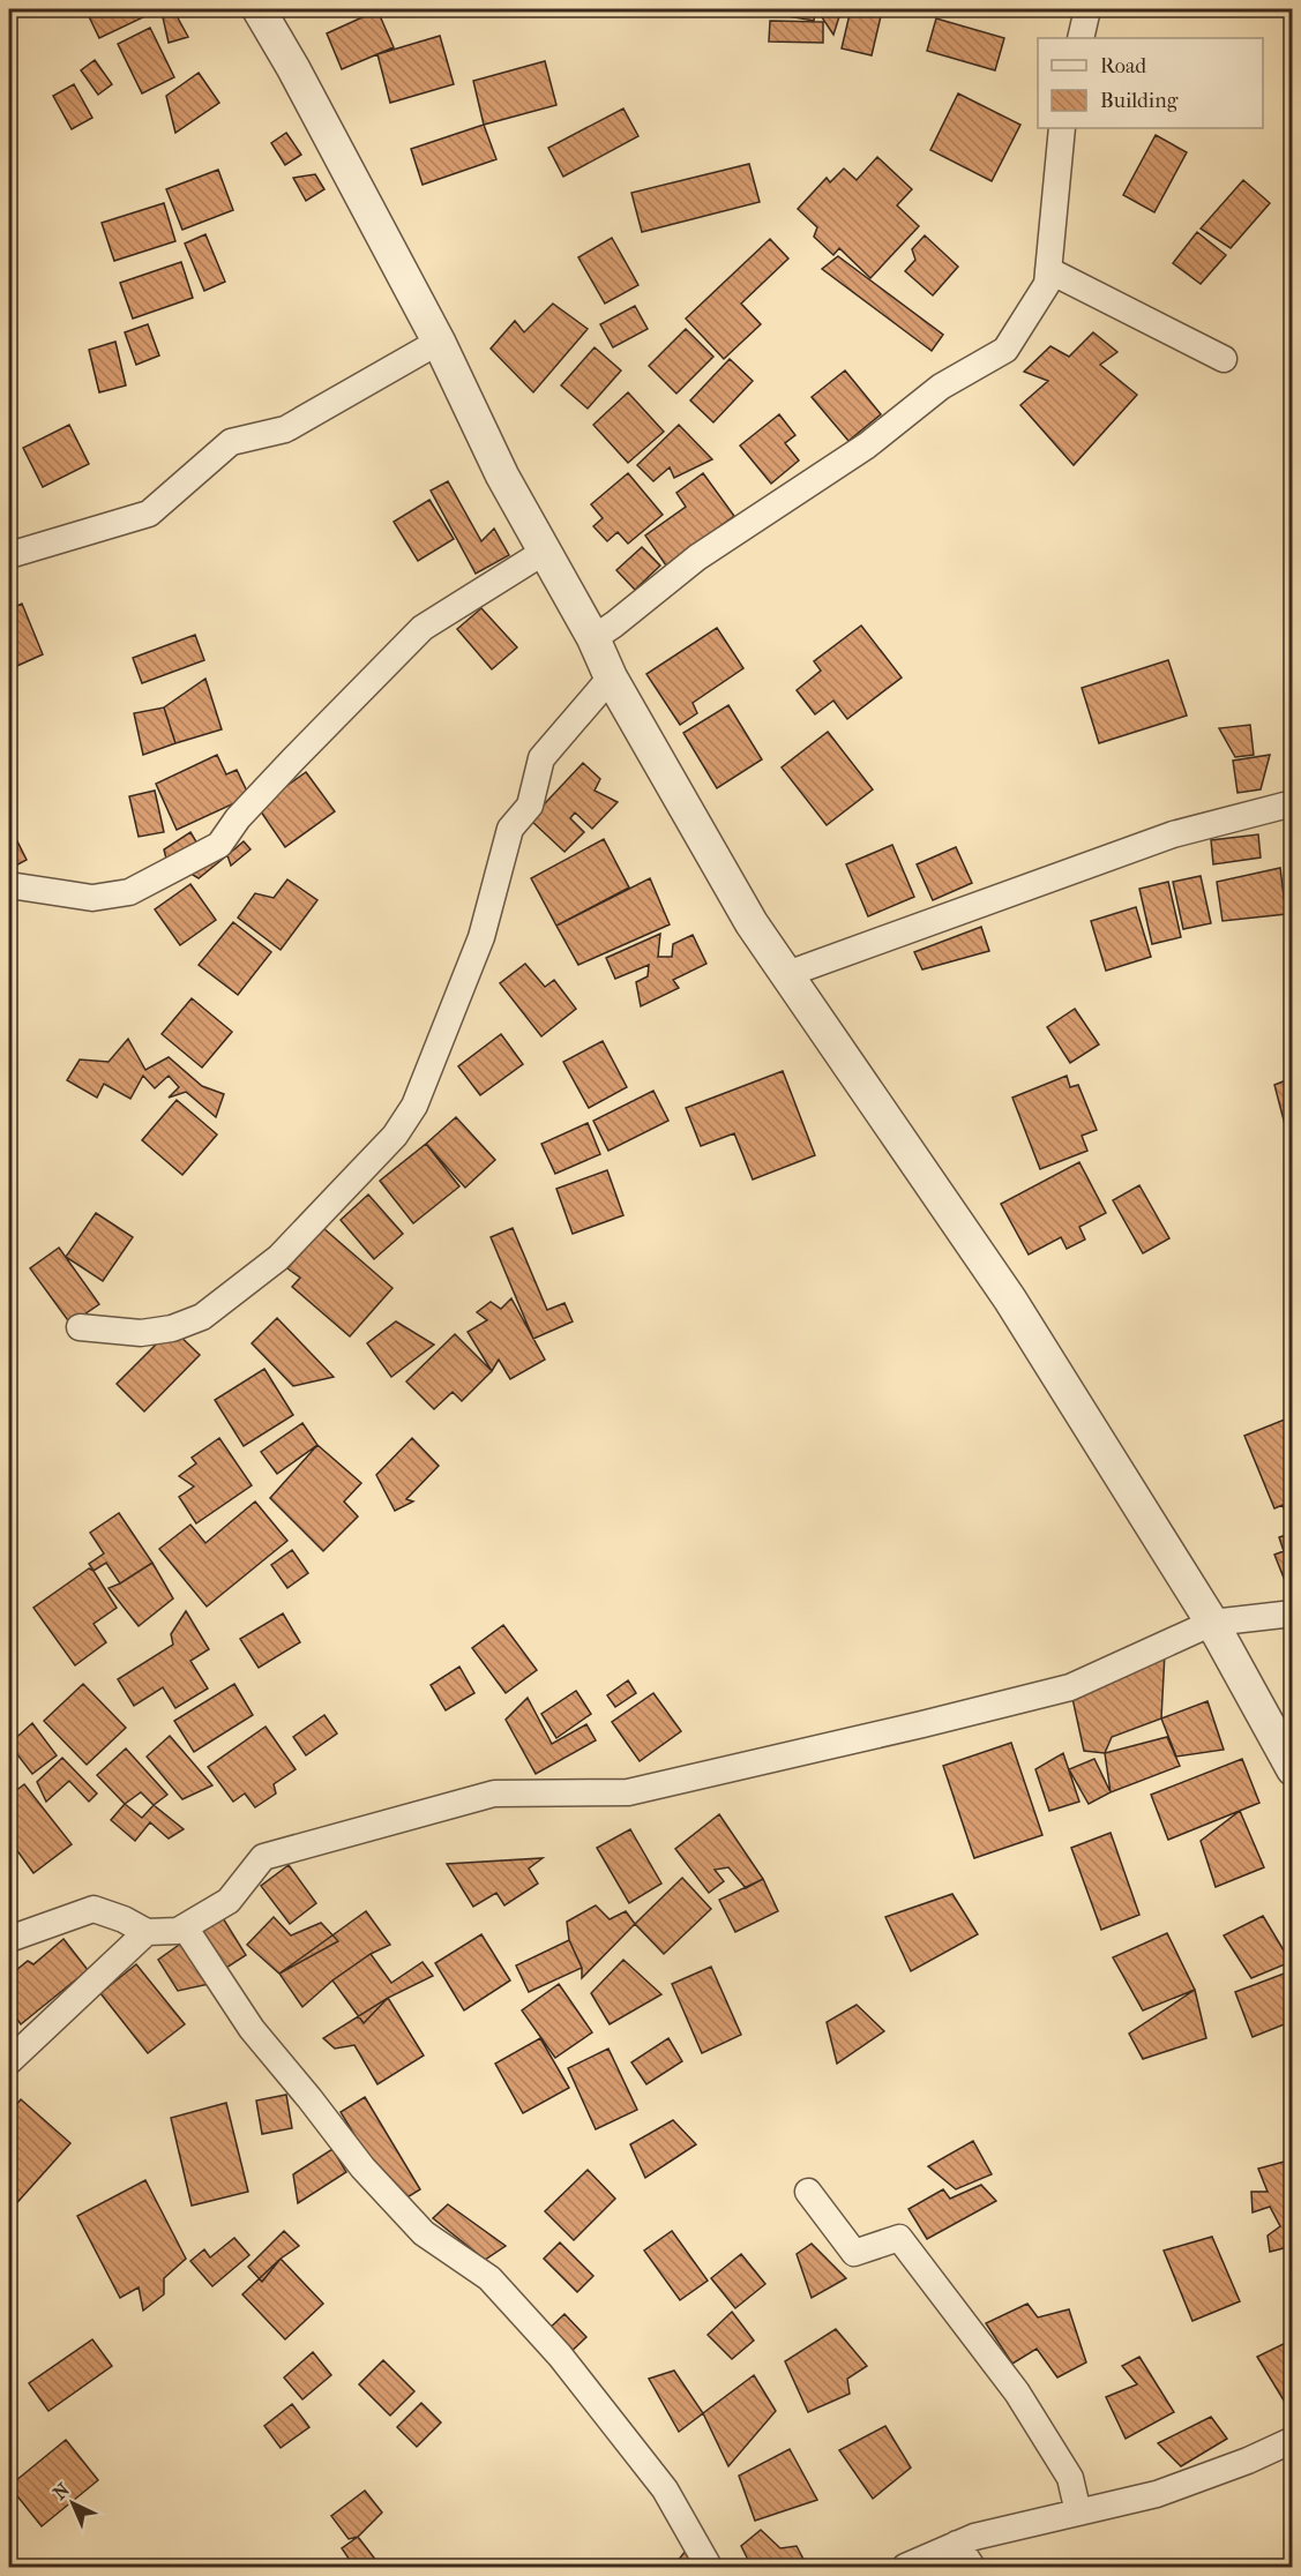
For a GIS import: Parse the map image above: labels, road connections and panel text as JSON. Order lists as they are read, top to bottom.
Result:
{
  "legend": ["Road", "Building"],
  "north": "top left"
}
